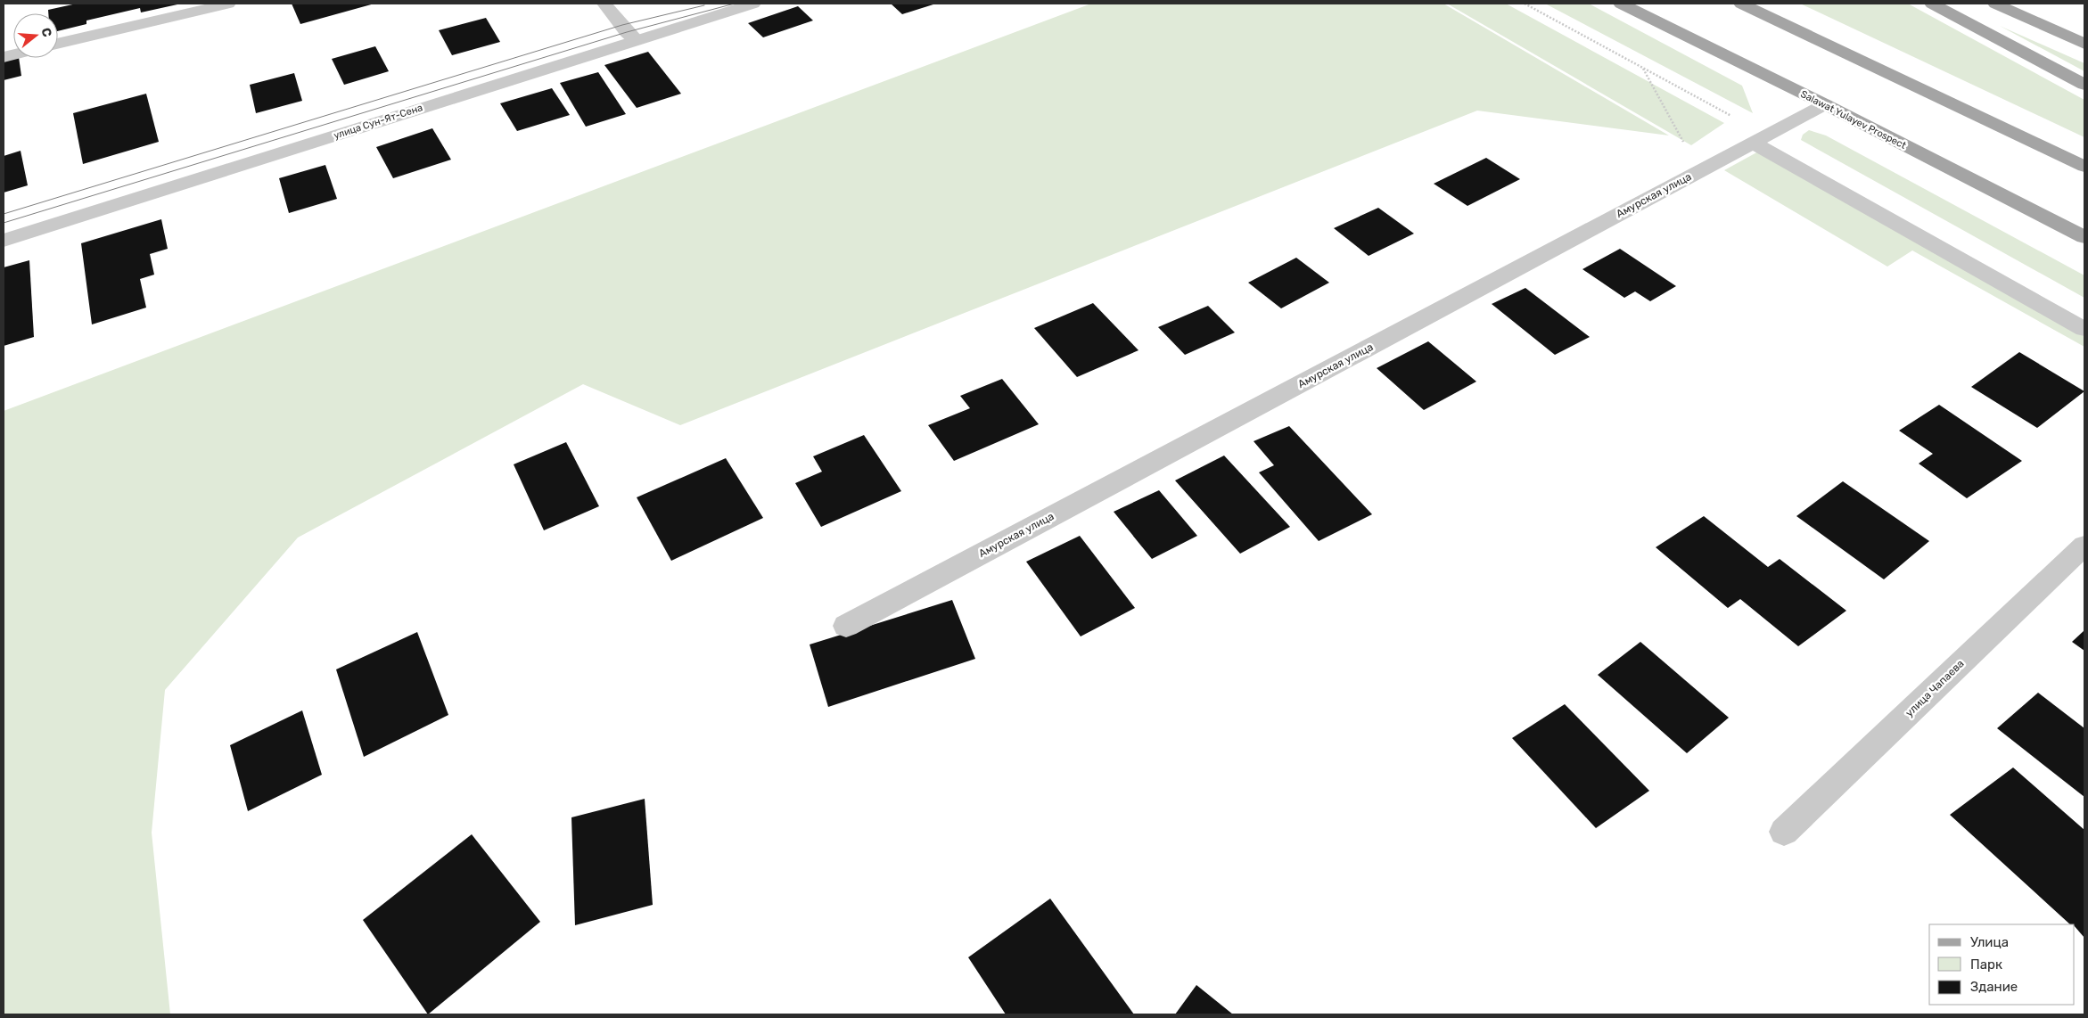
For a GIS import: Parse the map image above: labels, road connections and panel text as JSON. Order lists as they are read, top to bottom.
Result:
{
  "streets": {
    "main road": ["Salawat Yulayev Prospect"],
    "street": ["улица Сун-Ят-Сена", "Амурская улица", "улица Чапаева"]
  },
  "crossings": [
    ["Salawat Yulayev Prospect", "Амурская улица"]
  ],
  "legend": ["Улица", "Парк", "Здание"],
  "north": "right"
}
